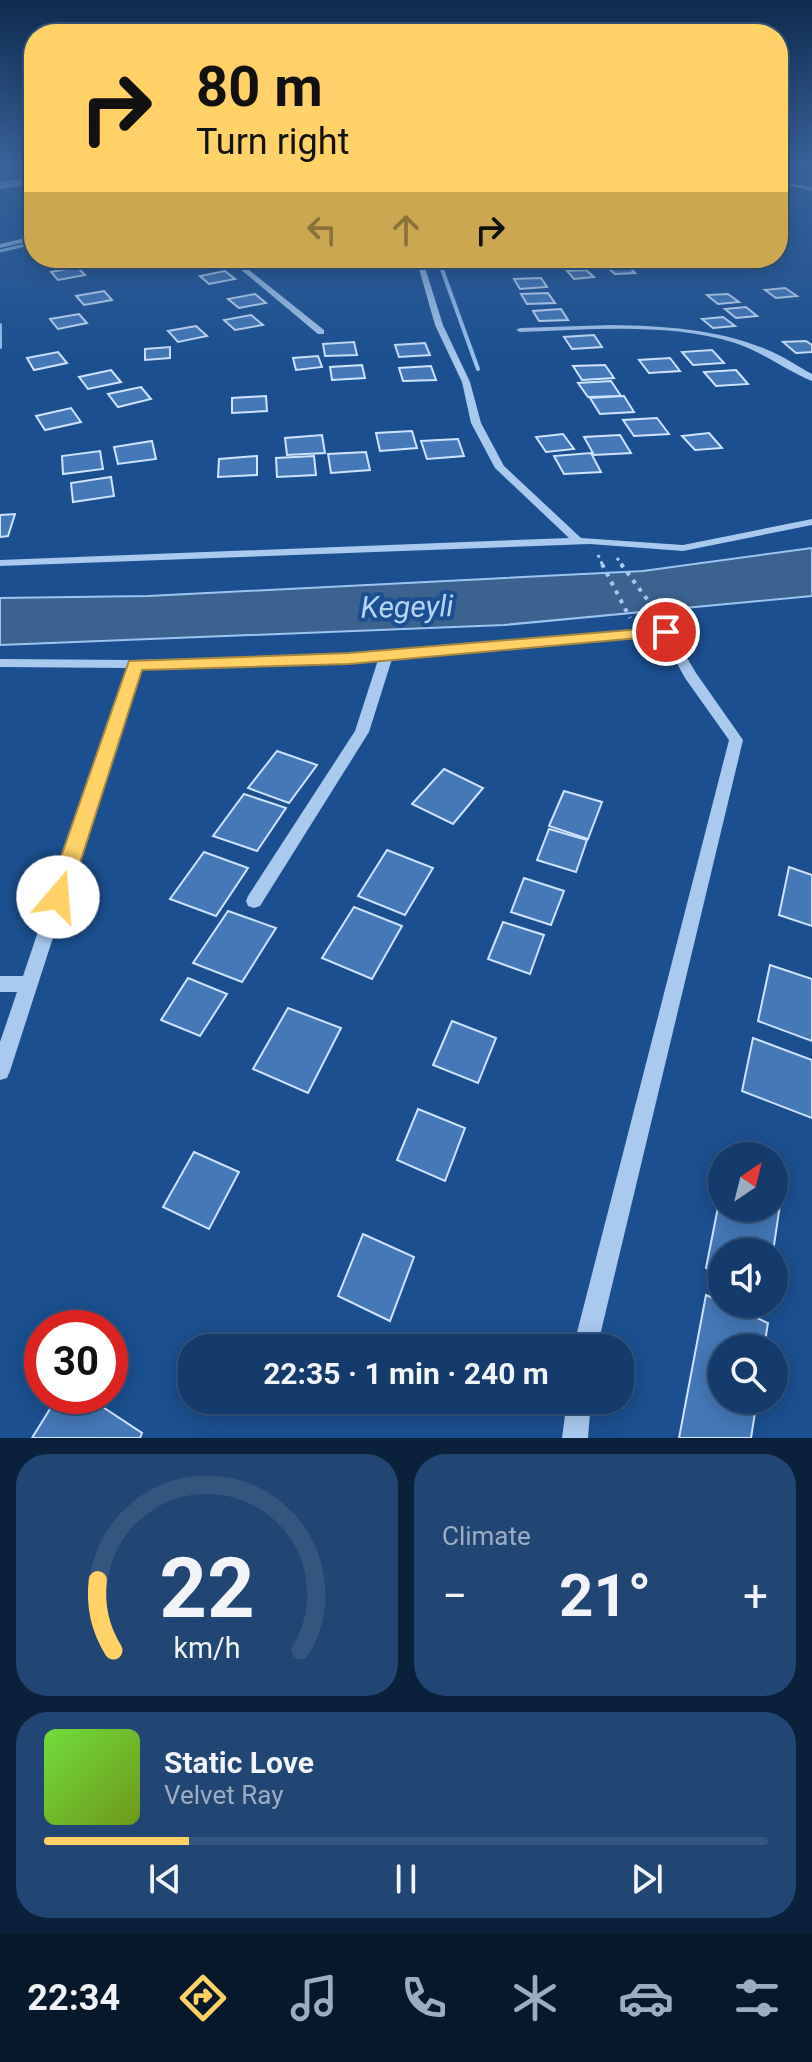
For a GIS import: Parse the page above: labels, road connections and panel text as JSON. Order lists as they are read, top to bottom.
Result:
{
  "water": ["Kegeyli"],
  "north": "top right",
  "page": {
    "turn": ["80 m", "Turn right"],
    "limit": "30",
    "trip": "22:35 · 1 min · 240 m",
    "tile": "Climate",
    "heat": ["−", "21°", "+"],
    "song": ["Static Love", "Velvet Ray"],
    "tabs": "22:34",
    "gauge": ["22", "km/h"]
  }
}
